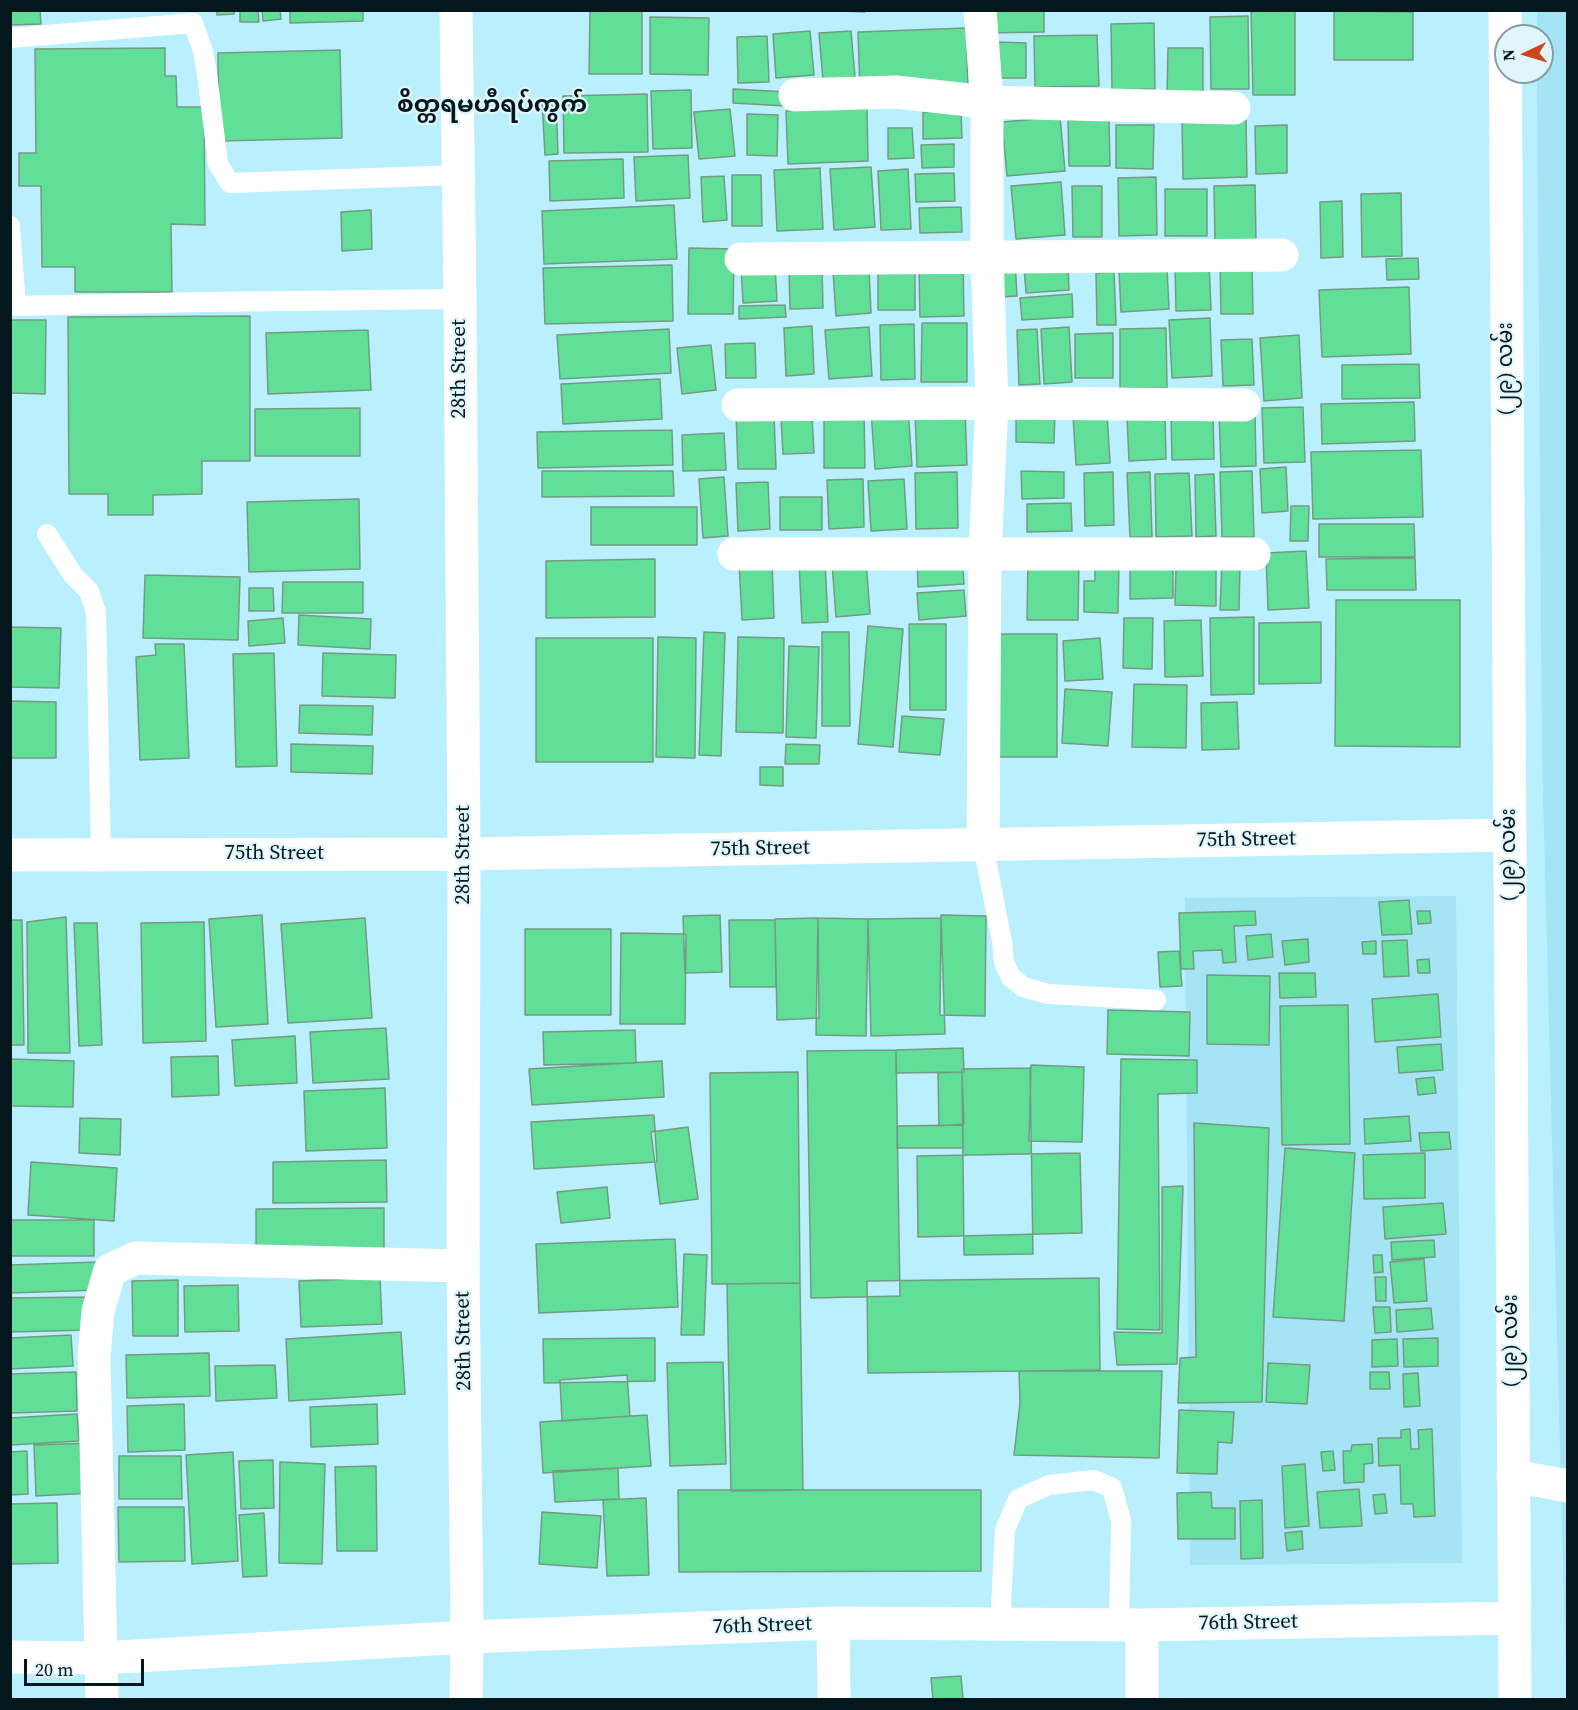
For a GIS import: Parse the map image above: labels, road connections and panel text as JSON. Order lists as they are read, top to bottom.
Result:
{
  "streets": {
    "street": [
      "28th Street",
      "(၂၉) လမ်း",
      "75th Street",
      "76th Street"
    ]
  },
  "crossings": [
    ["28th Street", "75th Street"],
    ["28th Street", "76th Street"],
    ["(၂၉) လမ်း", "75th Street"],
    ["(၂၉) လမ်း", "76th Street"]
  ],
  "districts": ["စိတ္တရမဟီရပ်ကွက်"],
  "scale_bar": "20 m",
  "north": "left"
}
